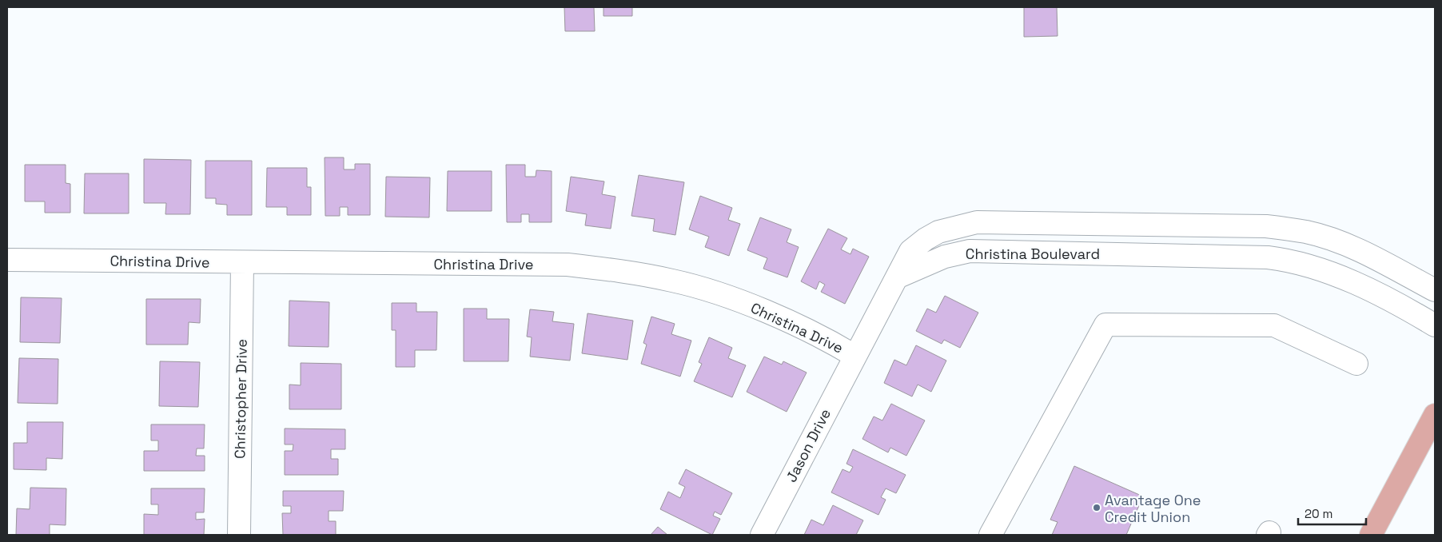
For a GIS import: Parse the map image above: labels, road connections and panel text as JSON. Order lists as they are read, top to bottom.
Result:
{
  "streets": {
    "street": [
      "Christina Boulevard",
      "Christina Drive",
      "Christopher Drive",
      "Jason Drive"
    ]
  },
  "crossings": [
    ["Christina Boulevard", "Christina Drive"],
    ["Christina Drive", "Christopher Drive"],
    ["Christina Drive", "Jason Drive"]
  ],
  "places": ["Avantage One Credit Union"],
  "scale_bar": "20 m"
}
